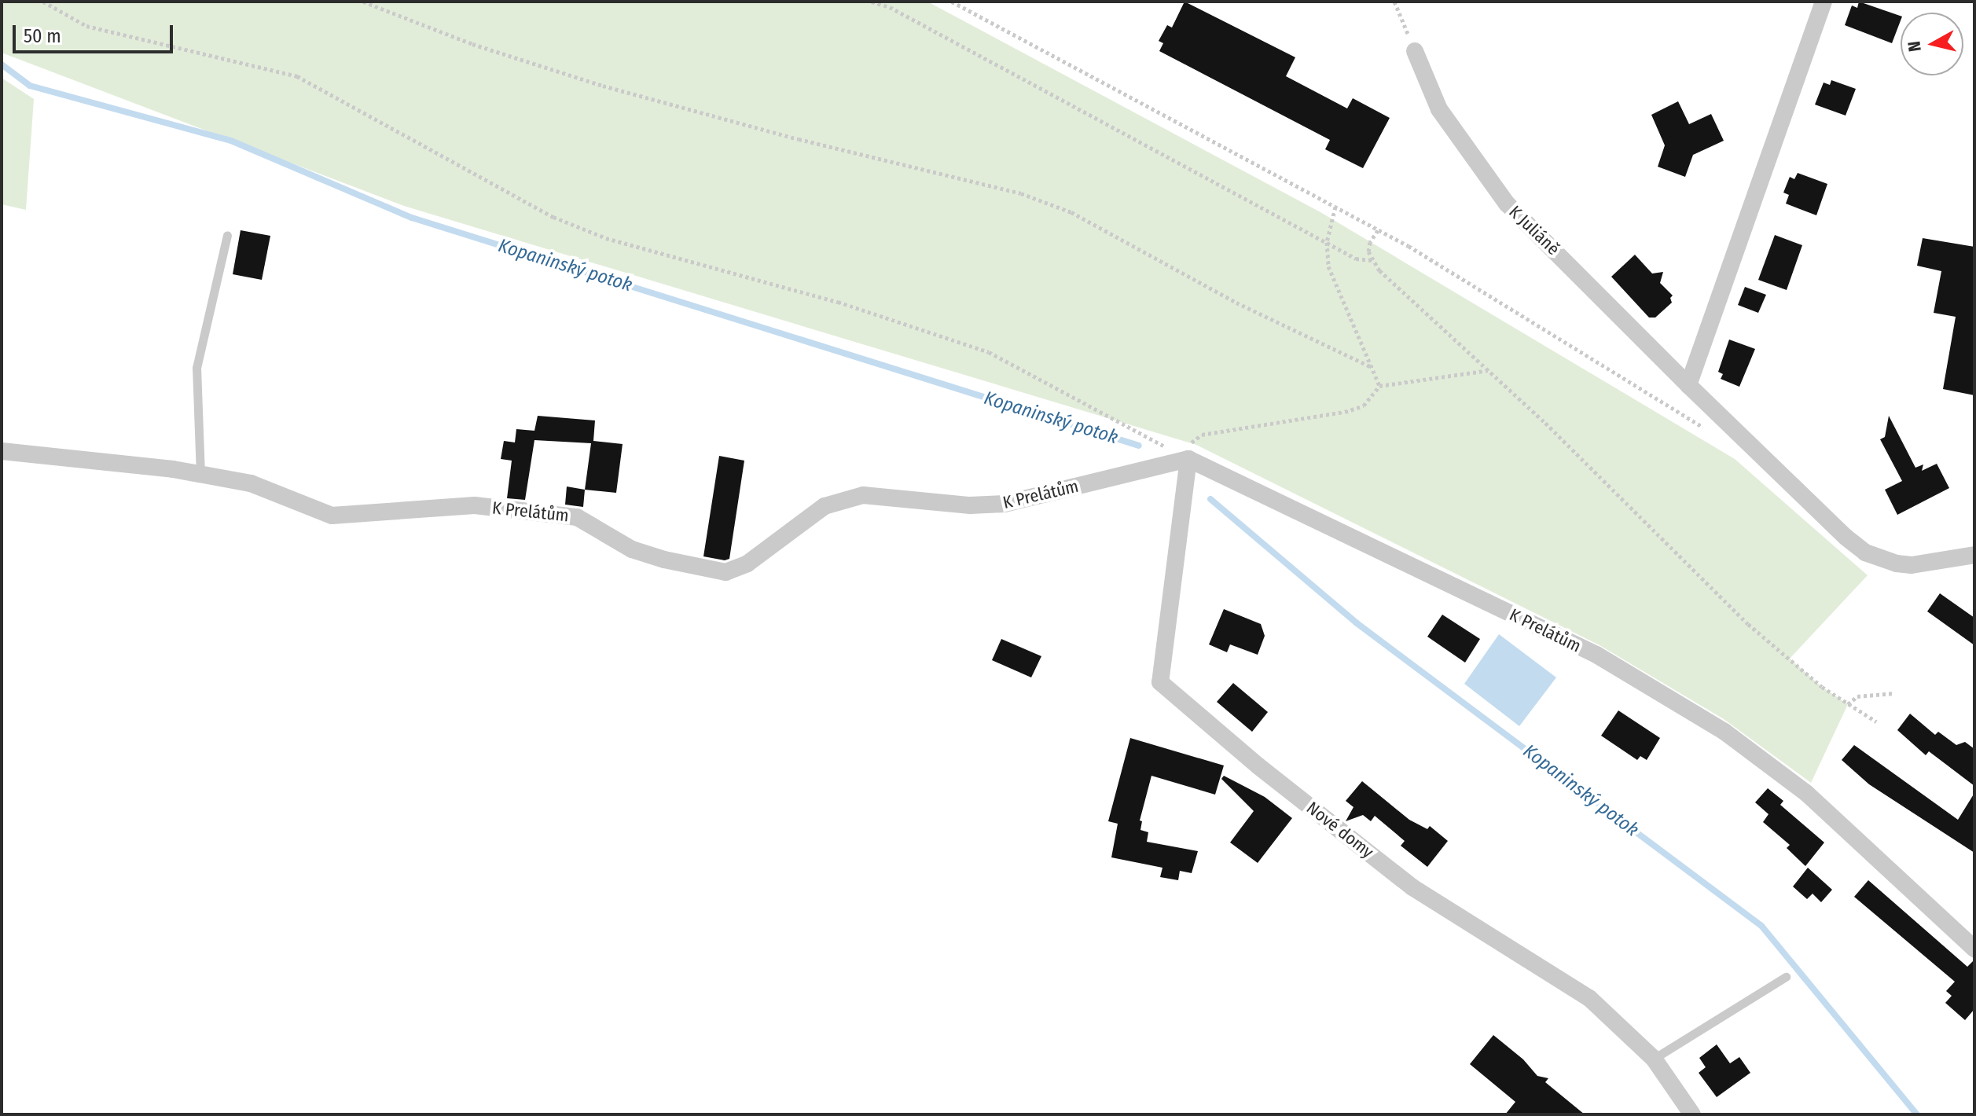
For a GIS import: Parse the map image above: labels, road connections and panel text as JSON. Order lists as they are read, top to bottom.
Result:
{
  "streets": {
    "street": ["K Juliáně", "K Prelátům", "Nové domy"]
  },
  "crossings": [
    ["K Prelátům", "Nové domy"]
  ],
  "water": ["Kopaninský potok"],
  "scale_bar": "50 m",
  "north": "left"
}
